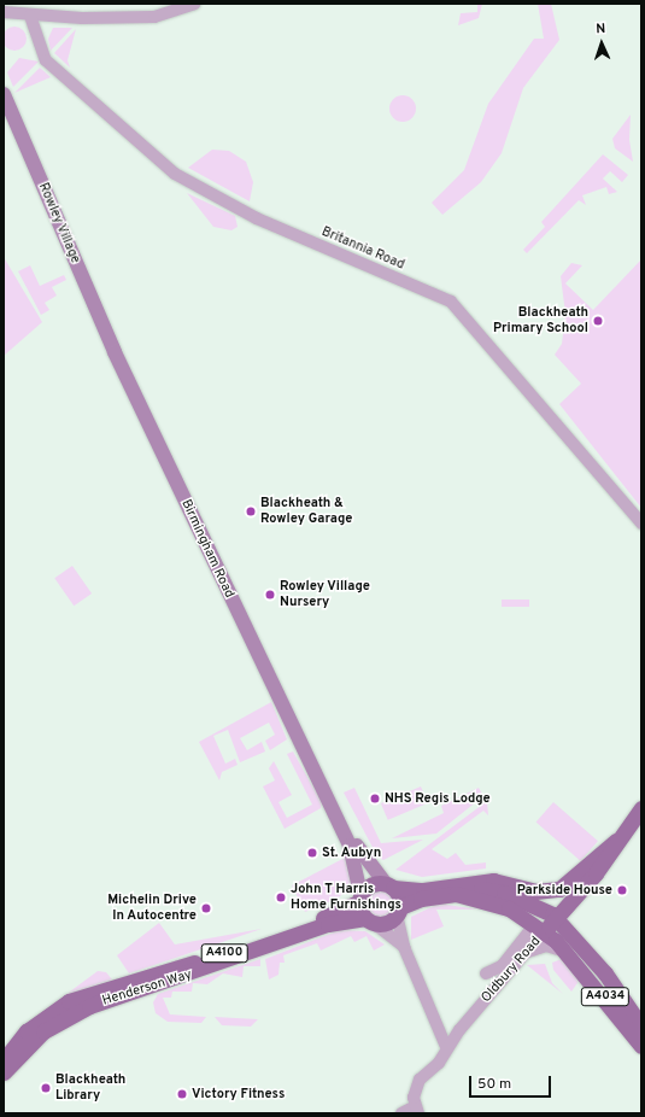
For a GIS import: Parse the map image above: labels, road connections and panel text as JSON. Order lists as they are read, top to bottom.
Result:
{
  "streets": {
    "main road": [
      "Rowley Village",
      "Birmingham Road",
      "A4100",
      "Oldbury Road",
      "Henderson Way",
      "A4034"
    ],
    "street": ["Britannia Road"]
  },
  "crossings": [
    ["Rowley Village", "Birmingham Road"],
    ["Birmingham Road", "Henderson Way"],
    ["Oldbury Road", "A4034"]
  ],
  "places": [
    "Blackheath Primary School",
    "Blackheath & Rowley Garage",
    "Rowley Village Nursery",
    "NHS Regis Lodge",
    "St. Aubyn",
    "Parkside House",
    "John T Harris Home Furnishings",
    "Michelin Drive In Autocentre",
    "Blackheath Library",
    "Victory Fitness"
  ],
  "scale_bar": "50 m",
  "north": "top"
}
